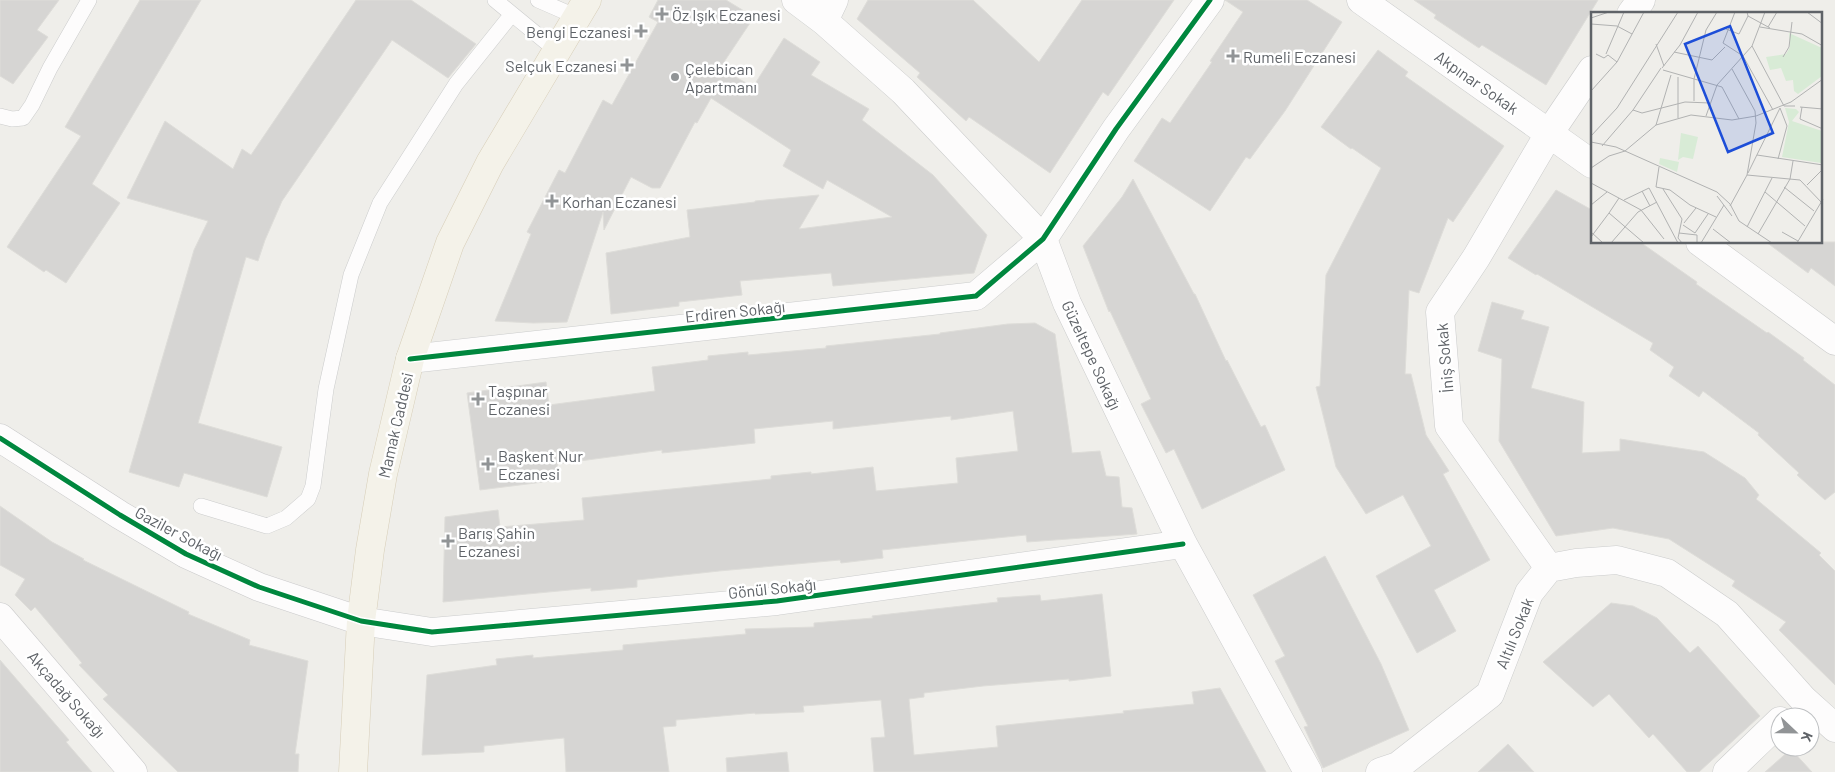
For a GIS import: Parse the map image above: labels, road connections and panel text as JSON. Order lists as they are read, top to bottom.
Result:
{
  "streets": {
    "main road": ["Mamak Caddesi"],
    "street": [
      "Akpınar Sokak",
      "Erdiren Sokağı",
      "Güzeltepe Sokağı",
      "İniş Sokak",
      "Gaziler Sokağı",
      "Gönül Sokağı",
      "Altılı Sokak",
      "Akçadağ Sokağı"
    ]
  },
  "crossings": [
    ["Akpınar Sokak", "İniş Sokak"],
    ["Erdiren Sokağı", "Güzeltepe Sokağı"],
    ["Erdiren Sokağı", "Mamak Caddesi"],
    ["Güzeltepe Sokağı", "Gönül Sokağı"],
    ["İniş Sokak", "Altılı Sokak"],
    ["Mamak Caddesi", "Gaziler Sokağı"],
    ["Mamak Caddesi", "Gönül Sokağı"],
    ["Gaziler Sokağı", "Gönül Sokağı"]
  ],
  "places": {
    "health": [
      "Öz Işık Eczanesi",
      "Bengi Eczanesi",
      "Rumeli Eczanesi",
      "Selçuk Eczanesi",
      "Korhan Eczanesi",
      "Taşpınar Eczanesi",
      "Başkent Nur Eczanesi",
      "Barış Şahin Eczanesi"
    ],
    "other": ["Çelebican Apartmanı"]
  },
  "north": "right"
}
